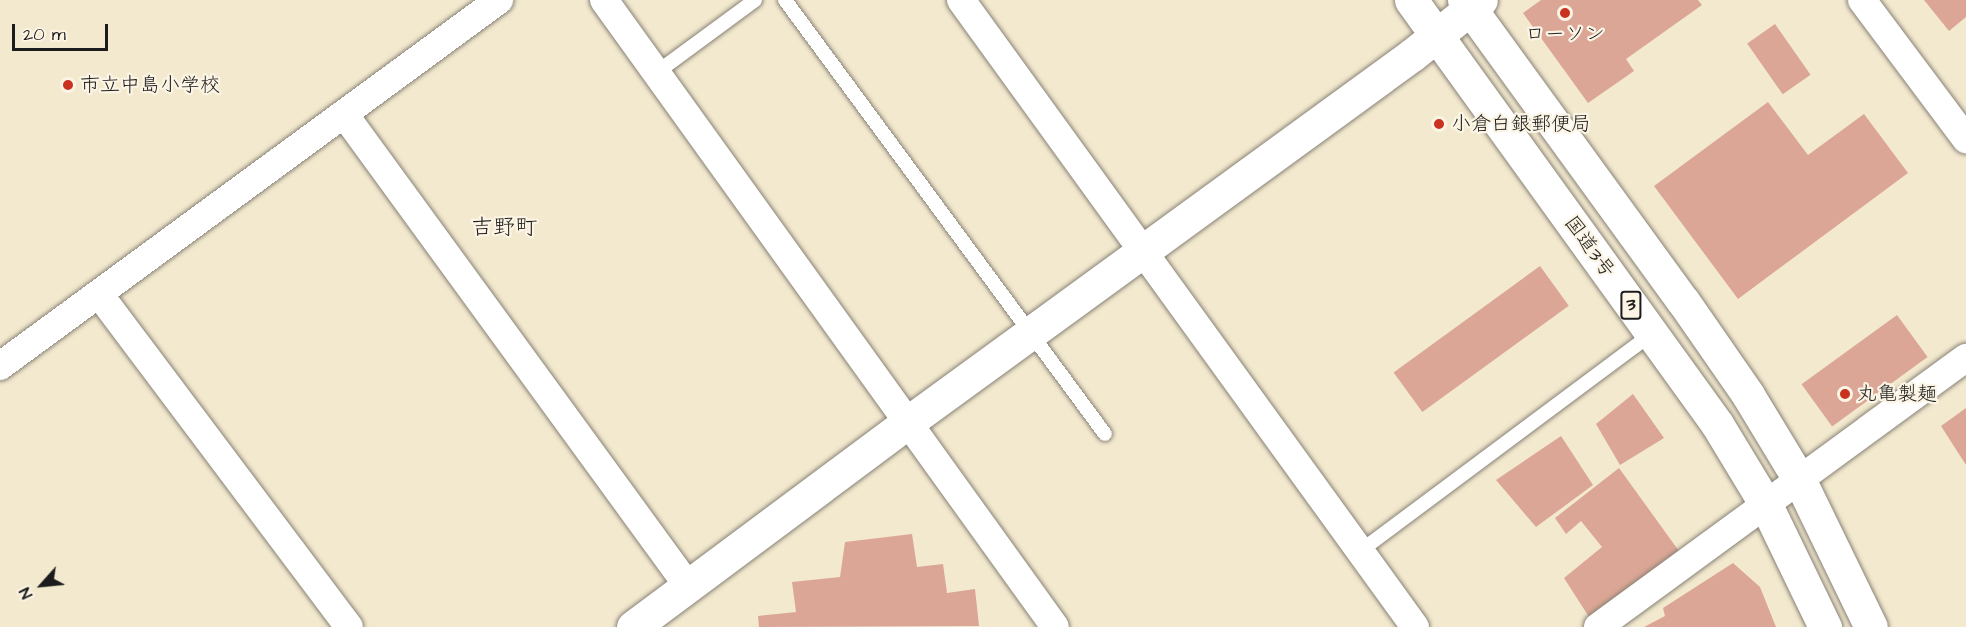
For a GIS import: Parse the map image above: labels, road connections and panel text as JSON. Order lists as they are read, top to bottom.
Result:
{
  "streets": {
    "main road": ["国道3号", "3"]
  },
  "districts": ["吉野町"],
  "places": [
    "ローソン",
    "市立中島小学校",
    "小倉白銀郵便局",
    "丸亀製麺"
  ],
  "scale_bar": "20 m",
  "north": "bottom left"
}
